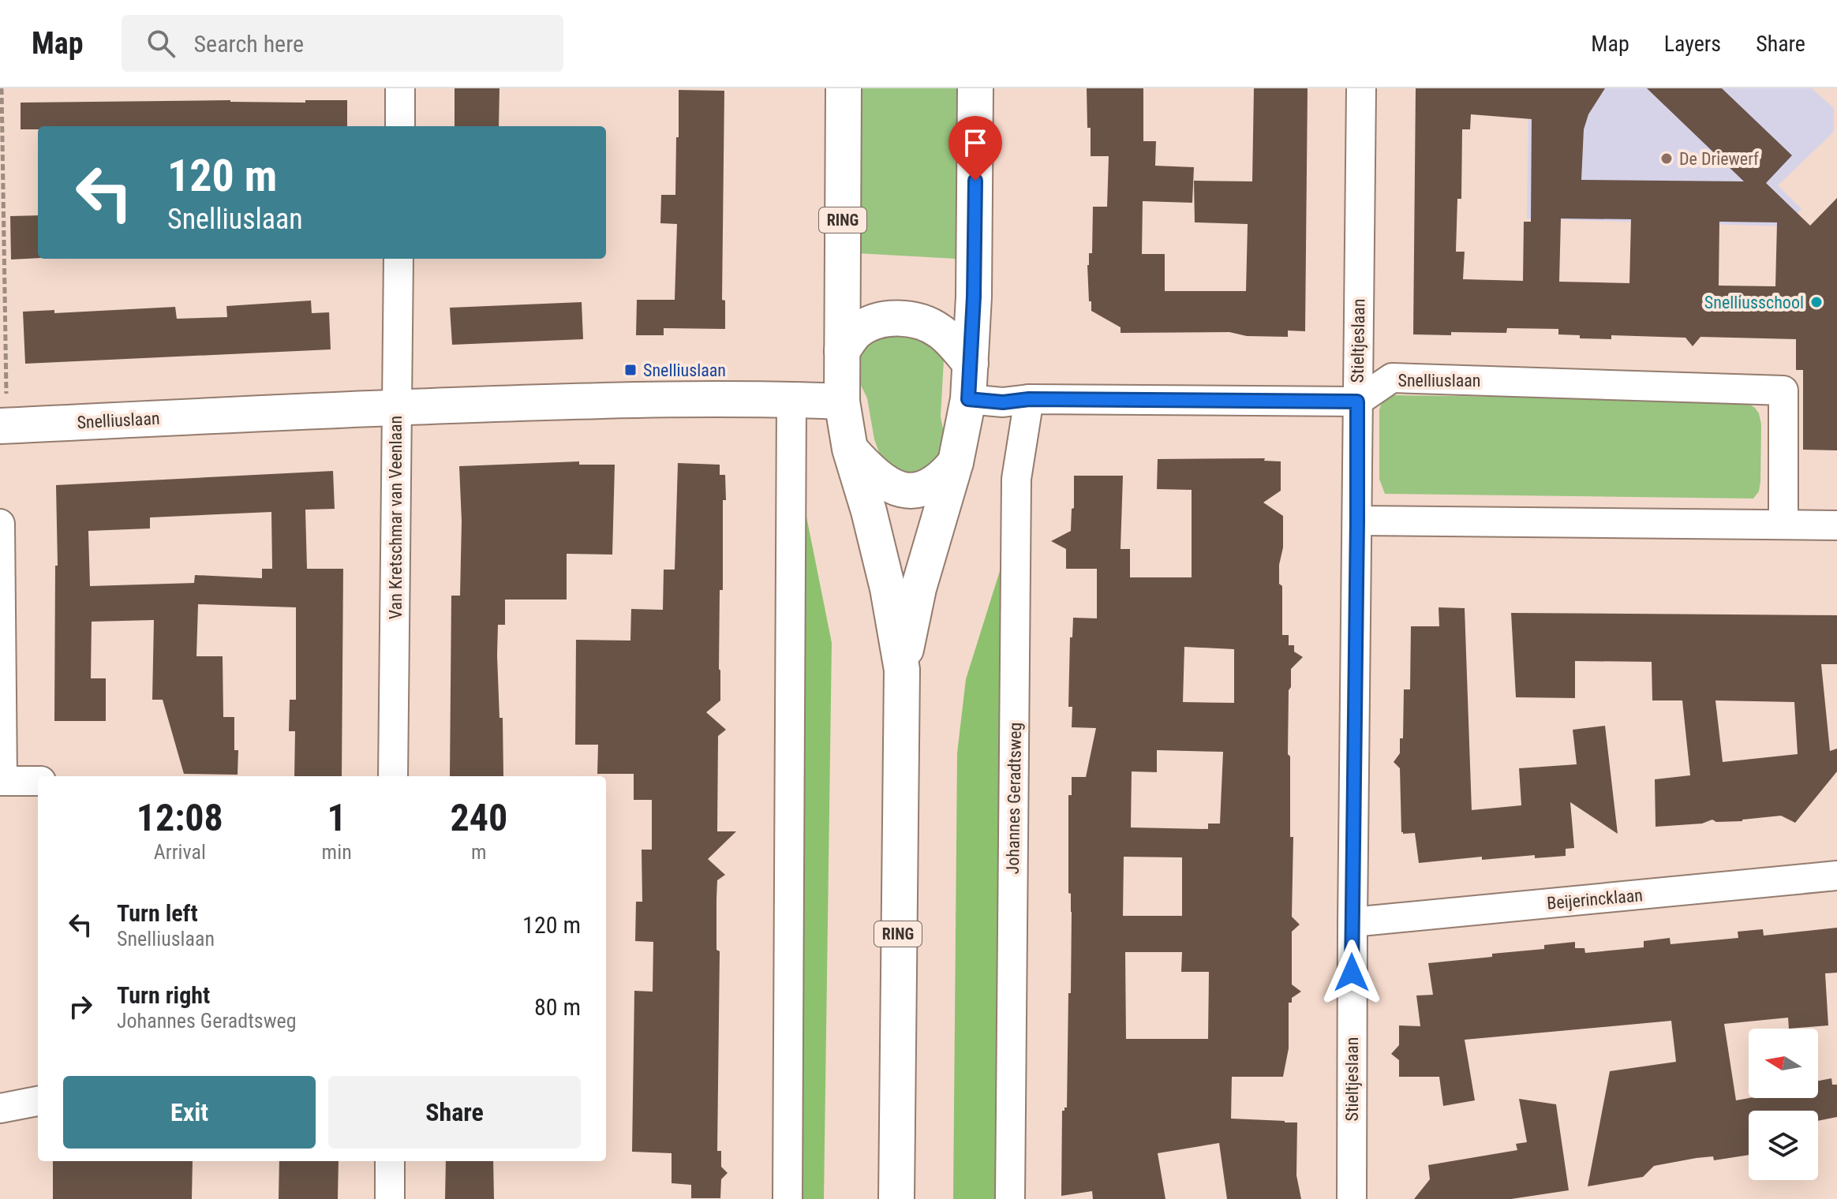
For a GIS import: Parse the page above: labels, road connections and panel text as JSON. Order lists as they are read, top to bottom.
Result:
{
  "streets": {
    "main road": ["RING", "Snelliuslaan"],
    "street": [
      "Stieltjeslaan",
      "Van Kretschmar van Veenlaan",
      "Johannes Geradtsweg",
      "Beijerincklaan"
    ]
  },
  "crossings": [
    ["RING", "Snelliuslaan"],
    ["Stieltjeslaan", "Snelliuslaan"],
    ["Stieltjeslaan", "Beijerincklaan"],
    ["Snelliuslaan", "Van Kretschmar van Veenlaan"]
  ],
  "places": {
    "other": ["De Driewerf", "Snelliusschool"],
    "transit": ["Snelliuslaan"]
  },
  "north": "left",
  "page": {
    "header": "Map",
    "search": "Search here",
    "nav": ["Map", "Layers", "Share"],
    "turn": ["120 m", "Snelliuslaan"],
    "eta": [
      "12:08",
      "Arrival",
      "1",
      "min",
      "240",
      "m"
    ],
    "list": [
      {
        "name": "Turn left",
        "note": "Snelliuslaan",
        "value": "120 m"
      },
      {
        "name": "Turn right",
        "note": "Johannes Geradtsweg",
        "value": "80 m"
      }
    ],
    "buttons": ["Exit", "Share"]
  }
}
